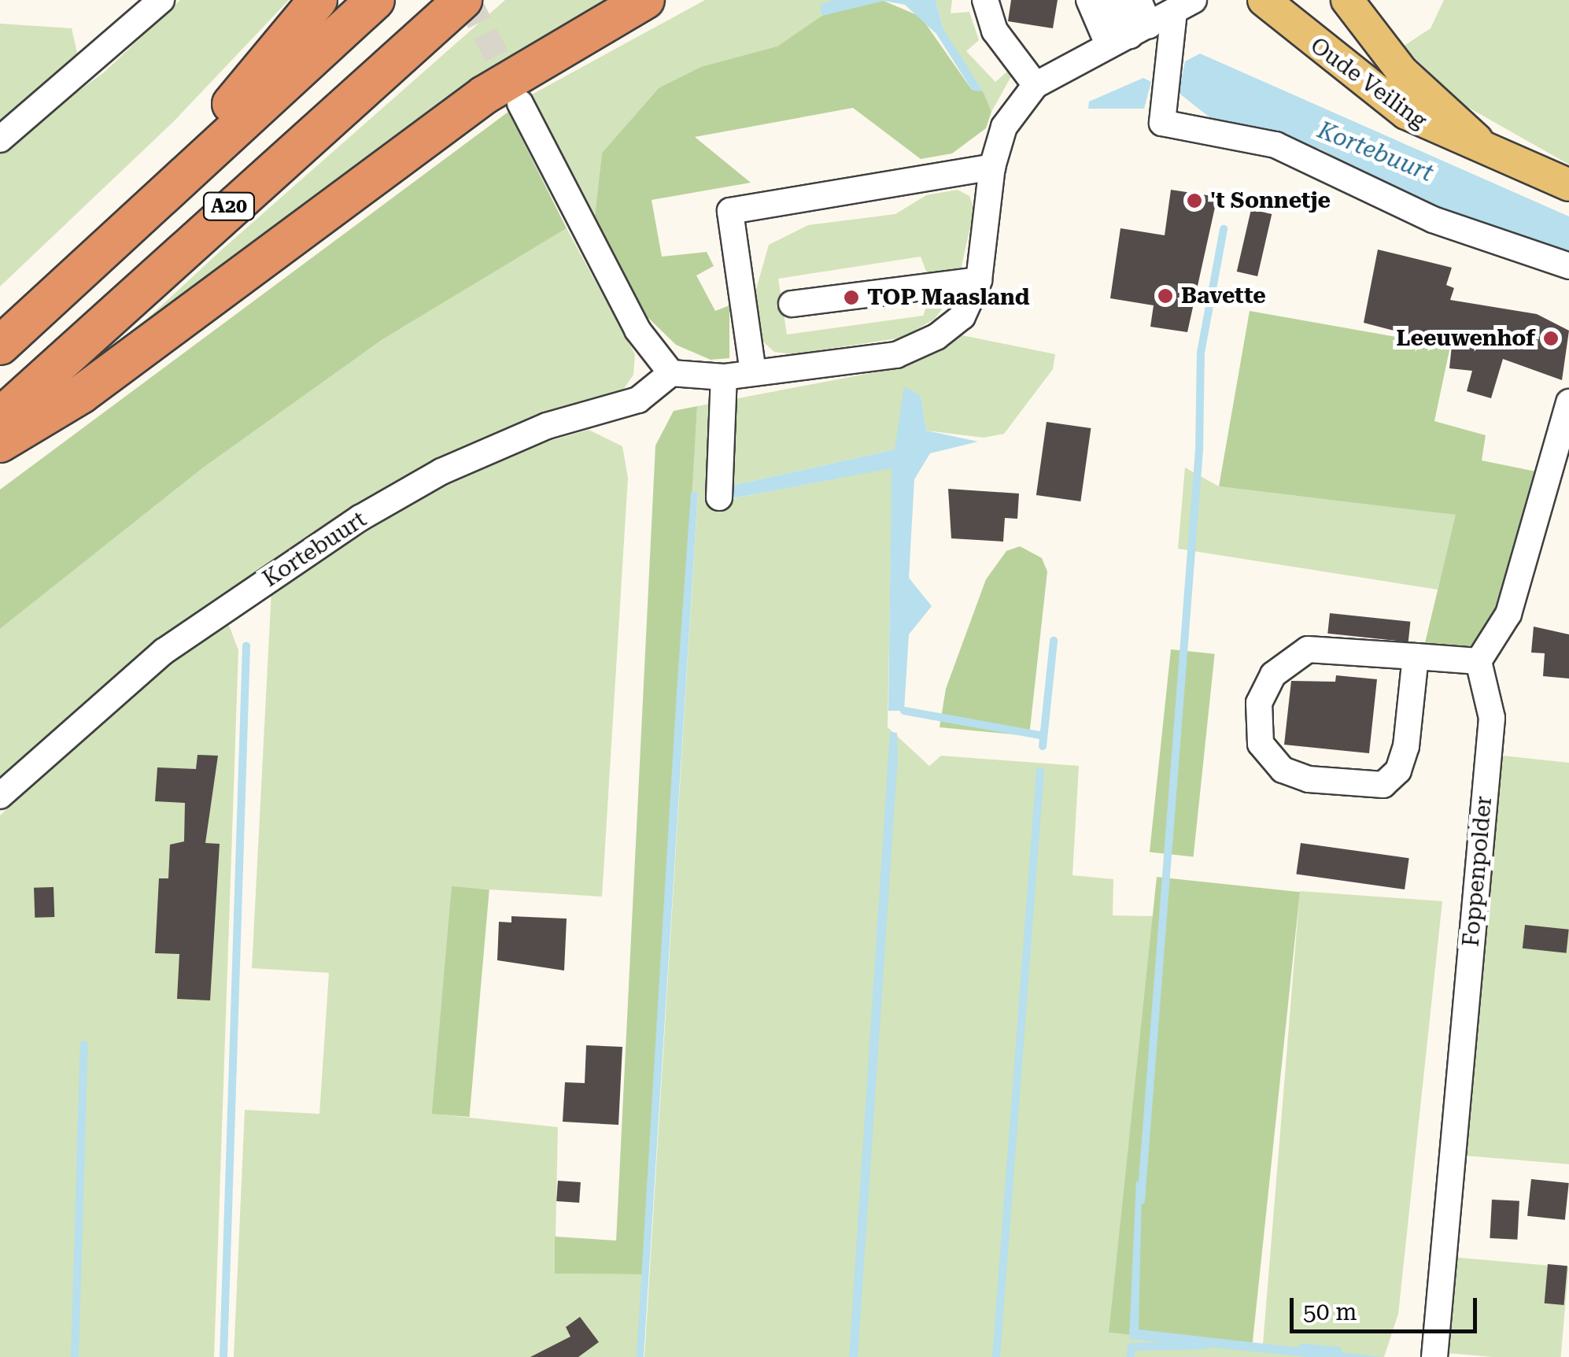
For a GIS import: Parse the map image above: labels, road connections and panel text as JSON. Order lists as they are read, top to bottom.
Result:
{
  "streets": {
    "highway": ["A20"],
    "main road": ["Oude Veiling"],
    "street": ["Kortebuurt", "Foppenpolder"]
  },
  "water": ["Kortebuurt"],
  "places": [
    "'t Sonnetje",
    "Bavette",
    "TOP Maasland",
    "Leeuwenhof"
  ],
  "scale_bar": "50 m"
}
